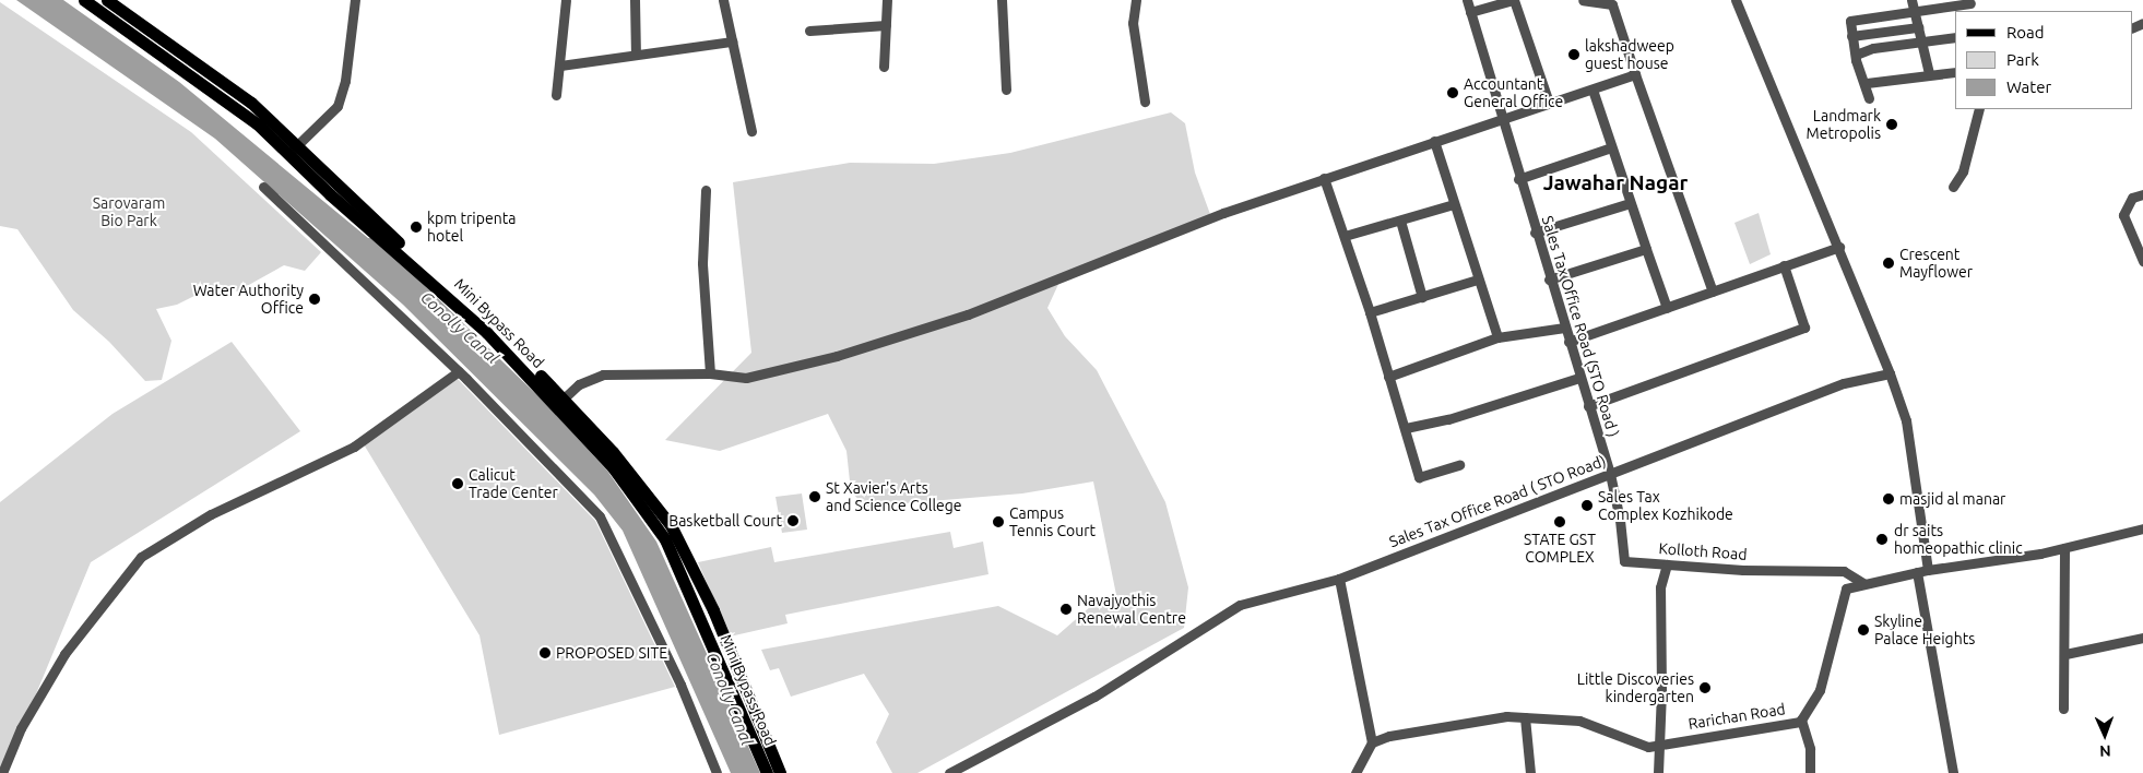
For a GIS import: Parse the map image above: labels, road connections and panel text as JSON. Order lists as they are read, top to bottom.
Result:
{
  "streets": {
    "main road": ["Mini Bypass Road"],
    "street": [
      "Sales Tax Office Road (STO Road )",
      "Sales Tax Office Road ( STO Road)",
      "Kolloth Road",
      "Rarichan Road"
    ]
  },
  "crossings": [
    ["Sales Tax Office Road (STO Road )", "Sales Tax Office Road ( STO Road)"],
    ["Sales Tax Office Road (STO Road )", "Kolloth Road"],
    ["Sales Tax Office Road ( STO Road)", "Kolloth Road"],
    ["Kolloth Road", "Rarichan Road"]
  ],
  "districts": ["Jawahar Nagar"],
  "water": ["Conolly Canal"],
  "parks": ["Sarovaram Bio Park"],
  "places": [
    "lakshadweep guest house",
    "Accountant General Office",
    "Landmark Metropolis",
    "kpm tripenta hotel",
    "Crescent Mayflower",
    "Water Authority Office",
    "Calicut Trade Center",
    "St Xavier's Arts and Science College",
    "masjid al manar",
    "Sales Tax Complex Kozhikode",
    "Basketball Court",
    "Campus Tennis Court",
    "STATE GST COMPLEX",
    "dr saits homeopathic clinic",
    "Navajyothis Renewal Centre",
    "Skyline Palace Heights",
    "PROPOSED SITE",
    "Little Discoveries kindergarten"
  ],
  "legend": ["Road", "Park", "Water"],
  "north": "bottom"
}
